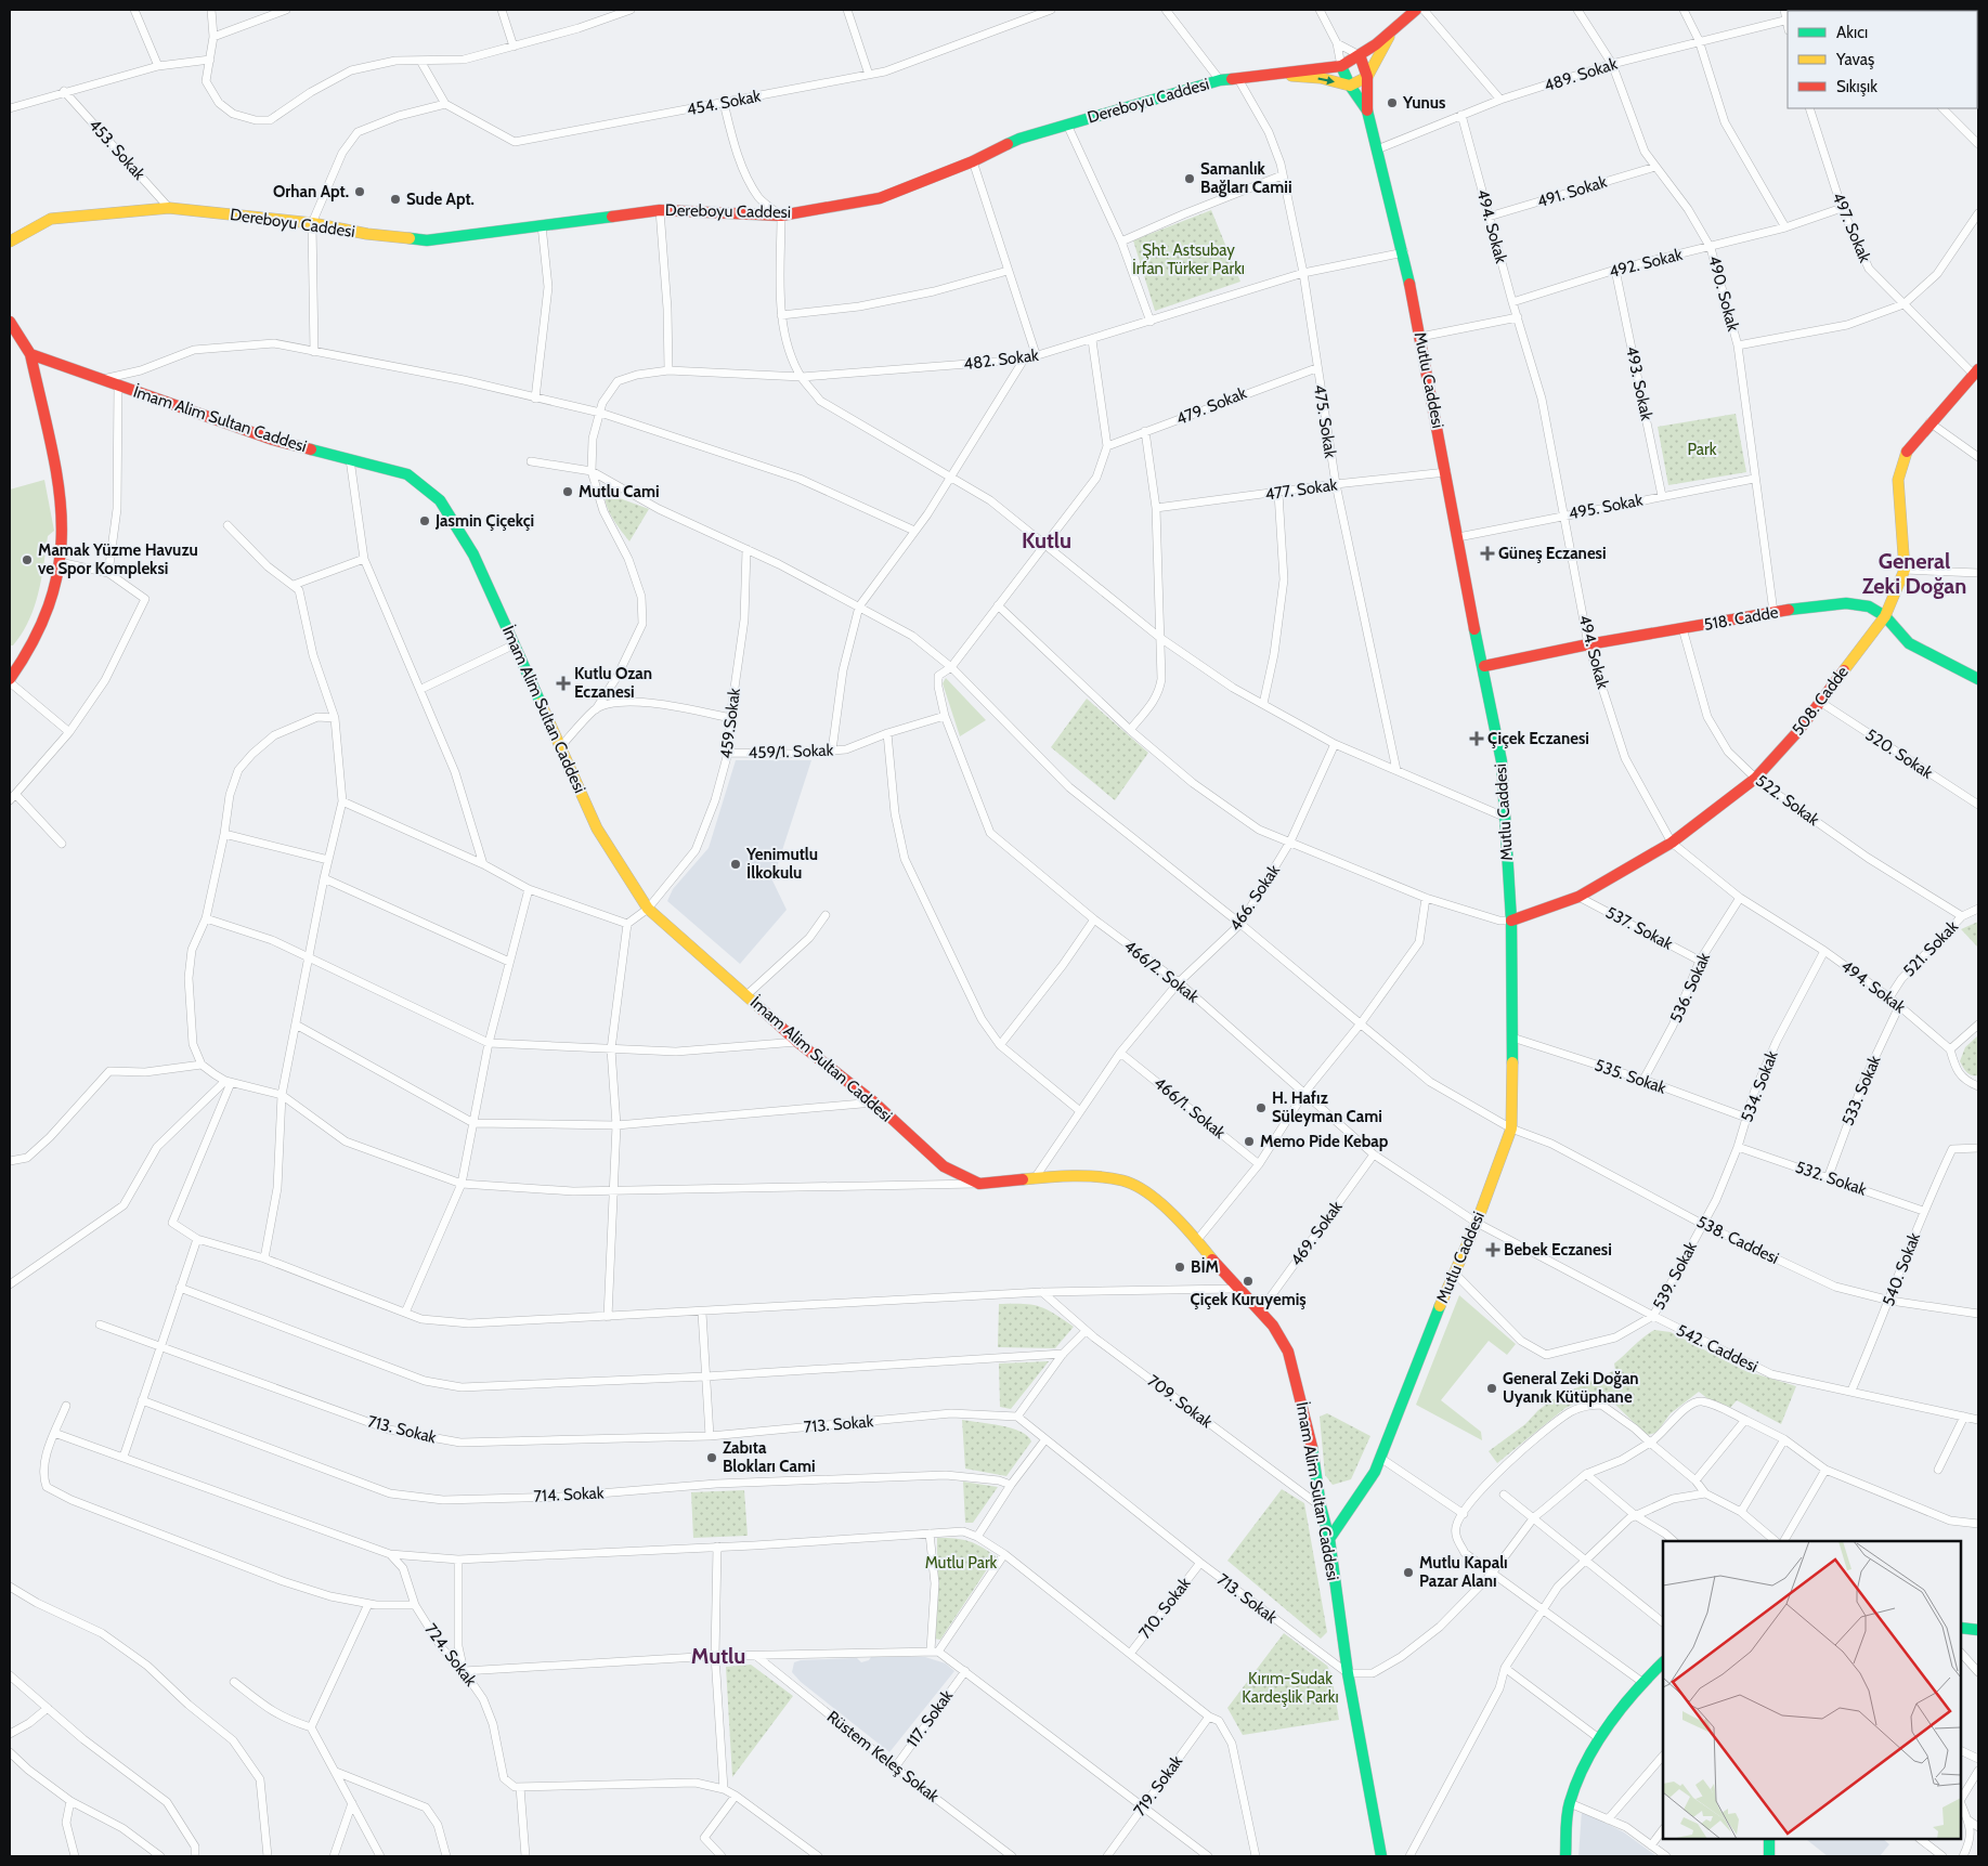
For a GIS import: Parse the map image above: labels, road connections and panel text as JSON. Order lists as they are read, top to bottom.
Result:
{
  "streets": {
    "street": [
      "489. Sokak",
      "Dereboyu Caddesi",
      "454. Sokak",
      "453. Sokak",
      "491. Sokak",
      "494. Sokak",
      "497. Sokak",
      "492. Sokak",
      "490. Sokak",
      "482. Sokak",
      "Mutlu Caddesi",
      "493. Sokak",
      "479. Sokak",
      "İmam Alim Sultan Caddesi",
      "475. Sokak",
      "477. Sokak",
      "495. Sokak",
      "518. Cadde",
      "508. Cadde",
      "459.Sokak",
      "459/1. Sokak",
      "520. Sokak",
      "522. Sokak",
      "466. Sokak",
      "537. Sokak",
      "521. Sokak",
      "466/2. Sokak",
      "536. Sokak",
      "535. Sokak",
      "534. Sokak",
      "533. Sokak",
      "466/1. Sokak",
      "532. Sokak",
      "469. Sokak",
      "538. Caddesi",
      "540. Sokak",
      "539. Sokak",
      "542. Caddesi",
      "709. Sokak",
      "713. Sokak",
      "714. Sokak",
      "710. Sokak",
      "724. Sokak",
      "117. Sokak",
      "Rüstem Keleş Sokak",
      "719. Sokak"
    ]
  },
  "crossings": [
    ["489. Sokak", "494. Sokak"],
    ["489. Sokak", "490. Sokak"],
    ["489. Sokak", "Mutlu Caddesi"],
    ["Dereboyu Caddesi", "453. Sokak"],
    ["Dereboyu Caddesi", "Mutlu Caddesi"],
    ["Dereboyu Caddesi", "475. Sokak"],
    ["491. Sokak", "494. Sokak"],
    ["491. Sokak", "490. Sokak"],
    ["494. Sokak", "492. Sokak"],
    ["494. Sokak", "495. Sokak"],
    ["494. Sokak", "518. Cadde"],
    ["494. Sokak", "508. Cadde"],
    ["494. Sokak", "521. Sokak"],
    ["494. Sokak", "536. Sokak"],
    ["494. Sokak", "534. Sokak"],
    ["494. Sokak", "533. Sokak"],
    ["497. Sokak", "492. Sokak"],
    ["497. Sokak", "508. Cadde"],
    ["492. Sokak", "490. Sokak"],
    ["492. Sokak", "493. Sokak"],
    ["490. Sokak", "495. Sokak"],
    ["490. Sokak", "518. Cadde"],
    ["482. Sokak", "Mutlu Caddesi"],
    ["482. Sokak", "475. Sokak"],
    ["Mutlu Caddesi", "İmam Alim Sultan Caddesi"],
    ["Mutlu Caddesi", "477. Sokak"],
    ["Mutlu Caddesi", "495. Sokak"],
    ["Mutlu Caddesi", "518. Cadde"],
    ["Mutlu Caddesi", "508. Cadde"],
    ["Mutlu Caddesi", "466/2. Sokak"],
    ["Mutlu Caddesi", "535. Sokak"],
    ["Mutlu Caddesi", "538. Caddesi"],
    ["Mutlu Caddesi", "539. Sokak"],
    ["Mutlu Caddesi", "542. Caddesi"],
    ["493. Sokak", "495. Sokak"],
    ["479. Sokak", "475. Sokak"],
    ["İmam Alim Sultan Caddesi", "459.Sokak"],
    ["İmam Alim Sultan Caddesi", "466. Sokak"],
    ["İmam Alim Sultan Caddesi", "469. Sokak"],
    ["İmam Alim Sultan Caddesi", "709. Sokak"],
    ["İmam Alim Sultan Caddesi", "713. Sokak"],
    ["475. Sokak", "477. Sokak"],
    ["518. Cadde", "508. Cadde"],
    ["518. Cadde", "522. Sokak"],
    ["508. Cadde", "520. Sokak"],
    ["508. Cadde", "522. Sokak"],
    ["508. Cadde", "537. Sokak"],
    ["459.Sokak", "459/1. Sokak"],
    ["459.Sokak", "538. Caddesi"],
    ["459/1. Sokak", "466/2. Sokak"],
    ["522. Sokak", "521. Sokak"],
    ["466. Sokak", "466/2. Sokak"],
    ["466. Sokak", "466/1. Sokak"],
    ["466. Sokak", "538. Caddesi"],
    ["537. Sokak", "536. Sokak"],
    ["466/2. Sokak", "469. Sokak"],
    ["466/2. Sokak", "538. Caddesi"],
    ["466/2. Sokak", "542. Caddesi"],
    ["536. Sokak", "535. Sokak"],
    ["535. Sokak", "534. Sokak"],
    ["534. Sokak", "532. Sokak"],
    ["534. Sokak", "538. Caddesi"],
    ["534. Sokak", "539. Sokak"],
    ["533. Sokak", "532. Sokak"],
    ["532. Sokak", "540. Sokak"],
    ["538. Caddesi", "540. Sokak"],
    ["538. Caddesi", "539. Sokak"],
    ["540. Sokak", "542. Caddesi"],
    ["539. Sokak", "542. Caddesi"],
    ["713. Sokak", "710. Sokak"],
    ["117. Sokak", "Rüstem Keleş Sokak"]
  ],
  "districts": ["Kutlu", "General Zeki Doğan", "Mutlu"],
  "parks": [
    "Şht. Astsubay İrfan Türker Parkı",
    "Park",
    "Mutlu Park",
    "Kırım-Sudak Kardeşlik Parkı"
  ],
  "places": {
    "other": [
      "Yunus",
      "Samanlık Bağları Camii",
      "Orhan Apt.",
      "Sude Apt.",
      "Mutlu Cami",
      "Jasmin Çiçekçi",
      "Mamak Yüzme Havuzu ve Spor Kompleksi",
      "Yenimutlu İlkokulu",
      "H. Hafız Süleyman Cami",
      "Memo Pide Kebap",
      "BİM",
      "Çiçek Kuruyemiş",
      "General Zeki Doğan Uyanık Kütüphane",
      "Zabıta Blokları Cami",
      "Mutlu Kapalı Pazar Alanı"
    ],
    "health": [
      "Güneş Eczanesi",
      "Kutlu Ozan Eczanesi",
      "Çiçek Eczanesi",
      "Bebek Eczanesi"
    ]
  },
  "legend": ["Akıcı", "Yavaş", "Sıkışık"]
}
